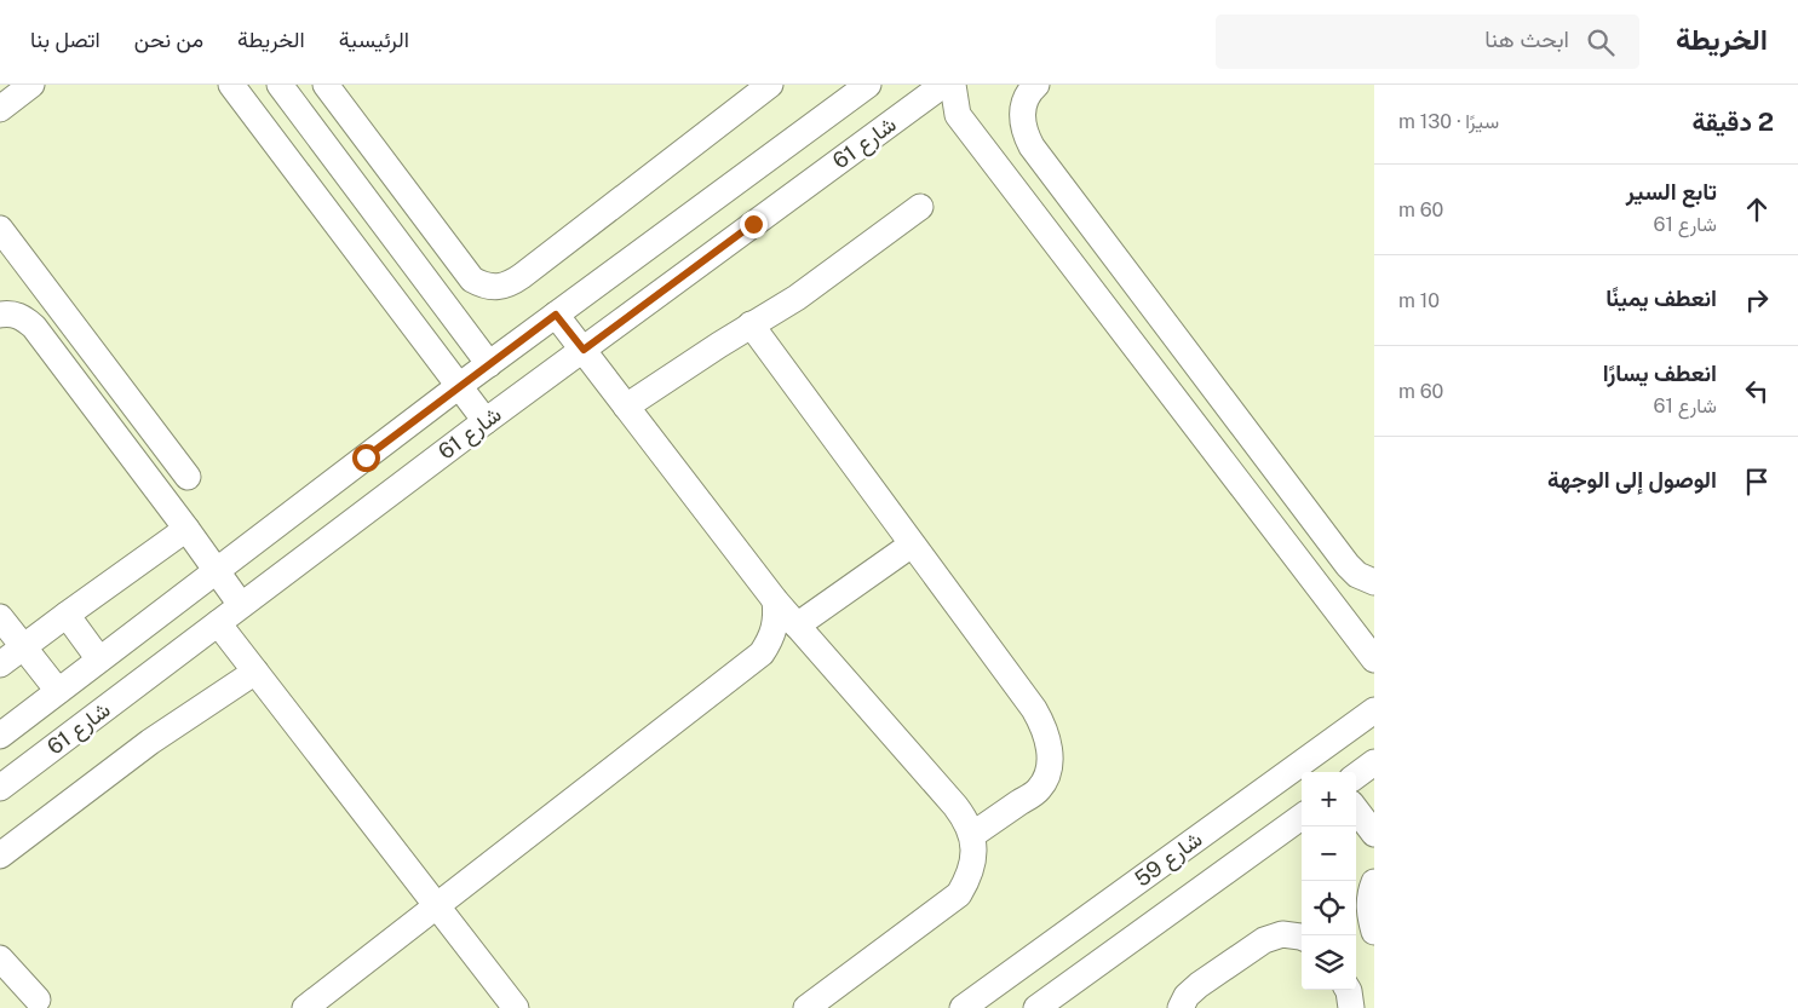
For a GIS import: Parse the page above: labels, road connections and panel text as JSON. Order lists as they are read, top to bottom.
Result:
{
  "streets": {
    "lane": ["شارع 61", "شارع 59"]
  },
  "page": {
    "header": "الخريطة",
    "search": "ابحث هنا",
    "nav": [
      "الرئيسية",
      "الخريطة",
      "من نحن",
      "اتصل بنا"
    ],
    "heading": ["2 دقيقة", "سيرًا · 130 m"],
    "list": [
      ["تابع السير", "شارع 61", "60 m"],
      ["انعطف يمينًا", "10 m"],
      ["انعطف يسارًا", "شارع 61", "60 m"],
      "الوصول إلى الوجهة"
    ],
    "map_buttons": ["+", "−"]
  }
}
